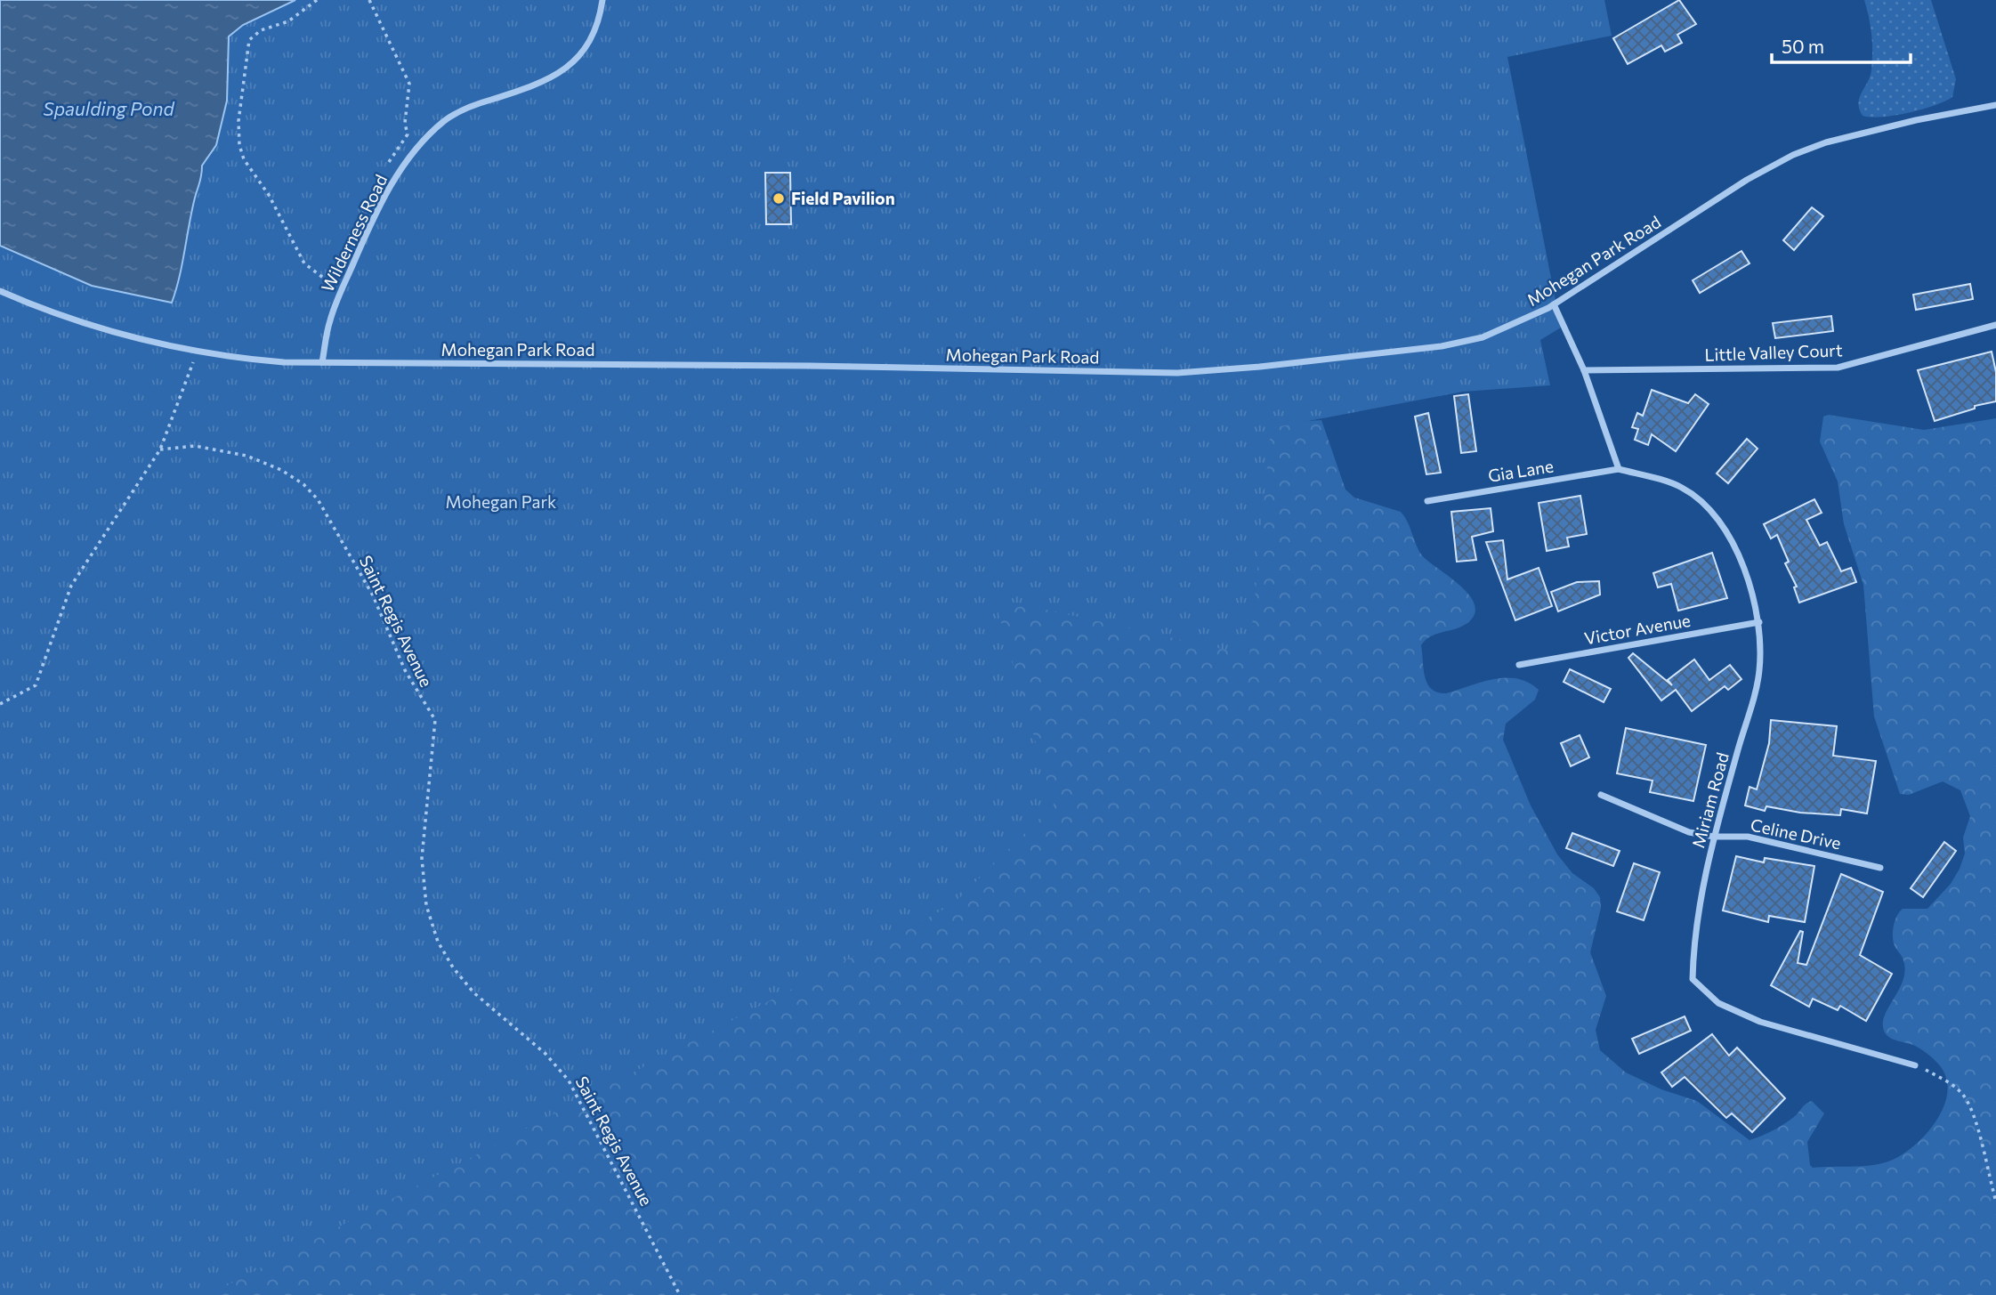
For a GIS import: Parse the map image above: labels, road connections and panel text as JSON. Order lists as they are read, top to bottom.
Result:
{
  "streets": {
    "street": [
      "Wilderness Road",
      "Mohegan Park Road",
      "Little Valley Court",
      "Gia Lane",
      "Victor Avenue",
      "Miriam Road",
      "Celine Drive"
    ],
    "path": ["Saint Regis Avenue"]
  },
  "crossings": [
    ["Wilderness Road", "Mohegan Park Road"],
    ["Gia Lane", "Miriam Road"],
    ["Victor Avenue", "Miriam Road"],
    ["Miriam Road", "Celine Drive"]
  ],
  "water": ["Spaulding Pond"],
  "parks": ["Mohegan Park"],
  "places": ["Field Pavilion"],
  "scale_bar": "50 m"
}
